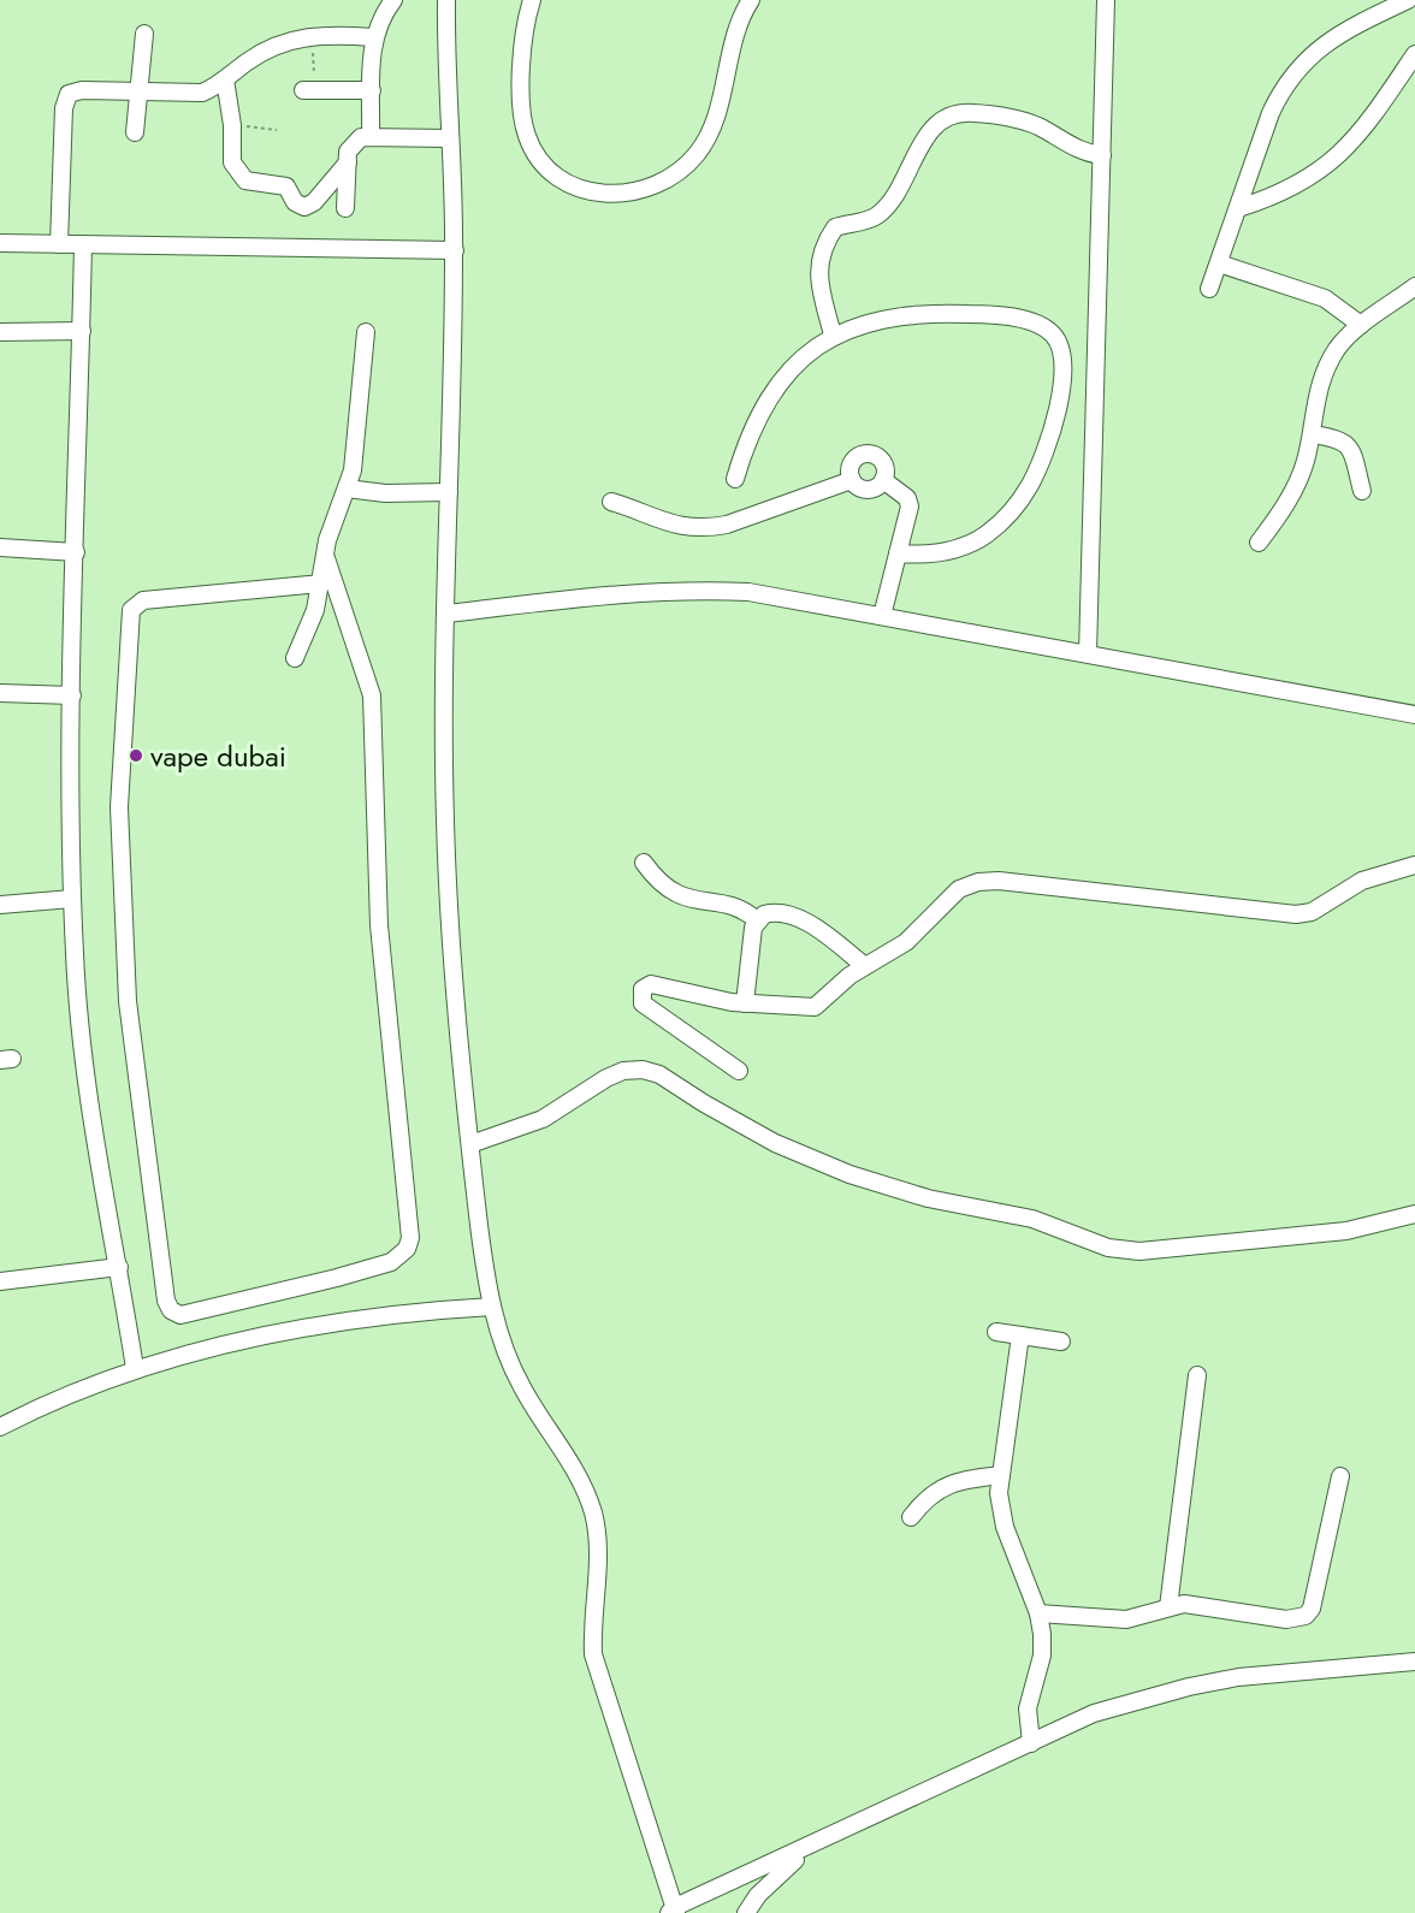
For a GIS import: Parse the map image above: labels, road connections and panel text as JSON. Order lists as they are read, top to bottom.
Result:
{
  "places": ["vape dubai"]
}
